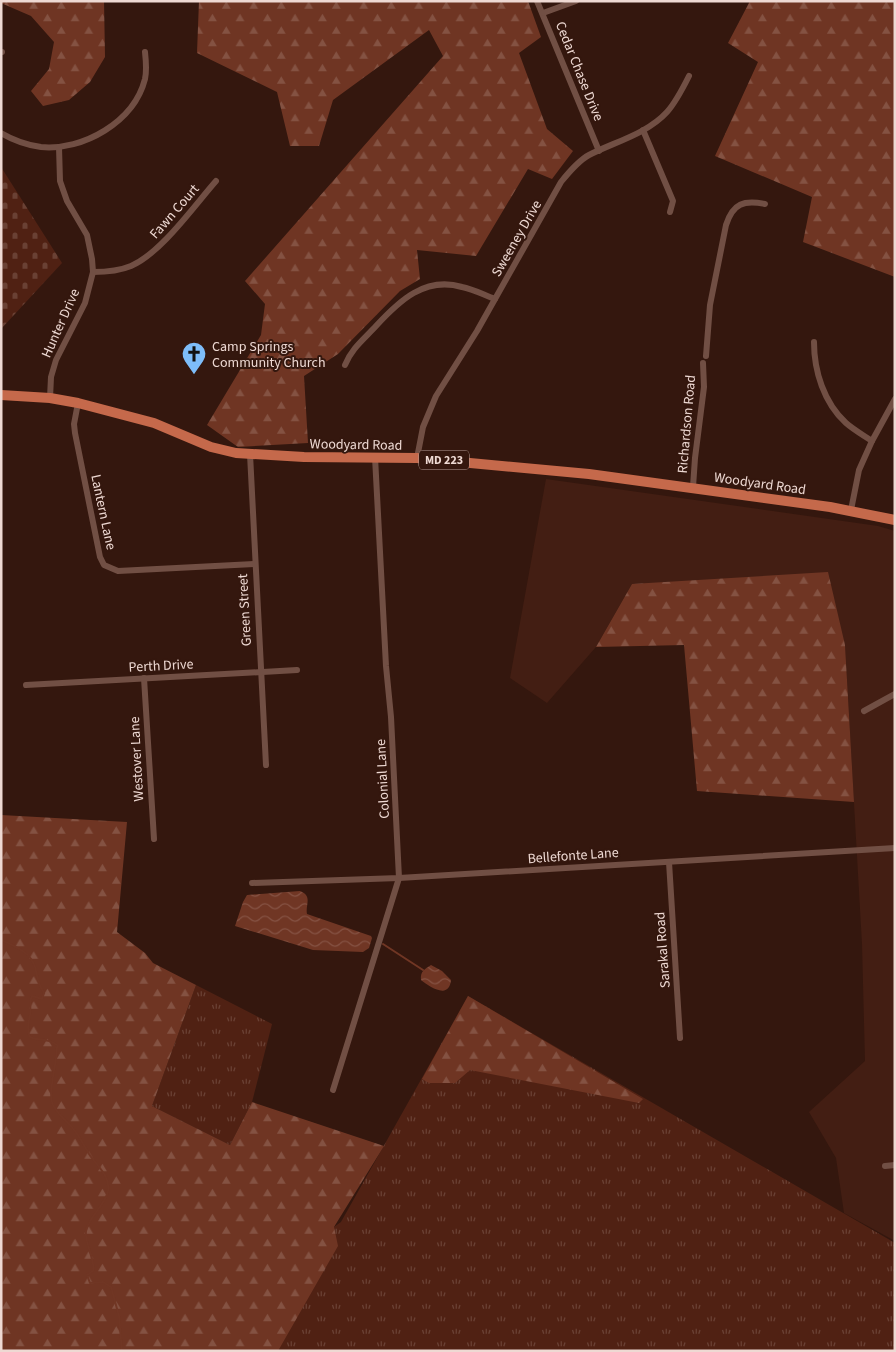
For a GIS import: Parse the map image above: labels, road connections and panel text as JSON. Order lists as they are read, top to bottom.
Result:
{
  "streets": {
    "main road": ["Woodyard Road", "MD 223"],
    "street": [
      "Cedar Chase Drive",
      "Fawn Court",
      "Sweeney Drive",
      "Hunter Drive",
      "Richardson Road",
      "Lantern Lane",
      "Green Street",
      "Perth Drive",
      "Westover Lane",
      "Colonial Lane",
      "Bellefonte Lane",
      "Sarakal Road"
    ]
  },
  "crossings": [
    ["Cedar Chase Drive", "Sweeney Drive"],
    ["Fawn Court", "Hunter Drive"],
    ["Sweeney Drive", "Woodyard Road"],
    ["Hunter Drive", "Woodyard Road"],
    ["Richardson Road", "Woodyard Road"],
    ["Woodyard Road", "Lantern Lane"],
    ["Woodyard Road", "Green Street"],
    ["Woodyard Road", "Colonial Lane"],
    ["Lantern Lane", "Green Street"],
    ["Green Street", "Perth Drive"],
    ["Perth Drive", "Westover Lane"],
    ["Colonial Lane", "Bellefonte Lane"],
    ["Bellefonte Lane", "Sarakal Road"]
  ],
  "places": {
    "church": ["Camp Springs Community Church"]
  }
}
